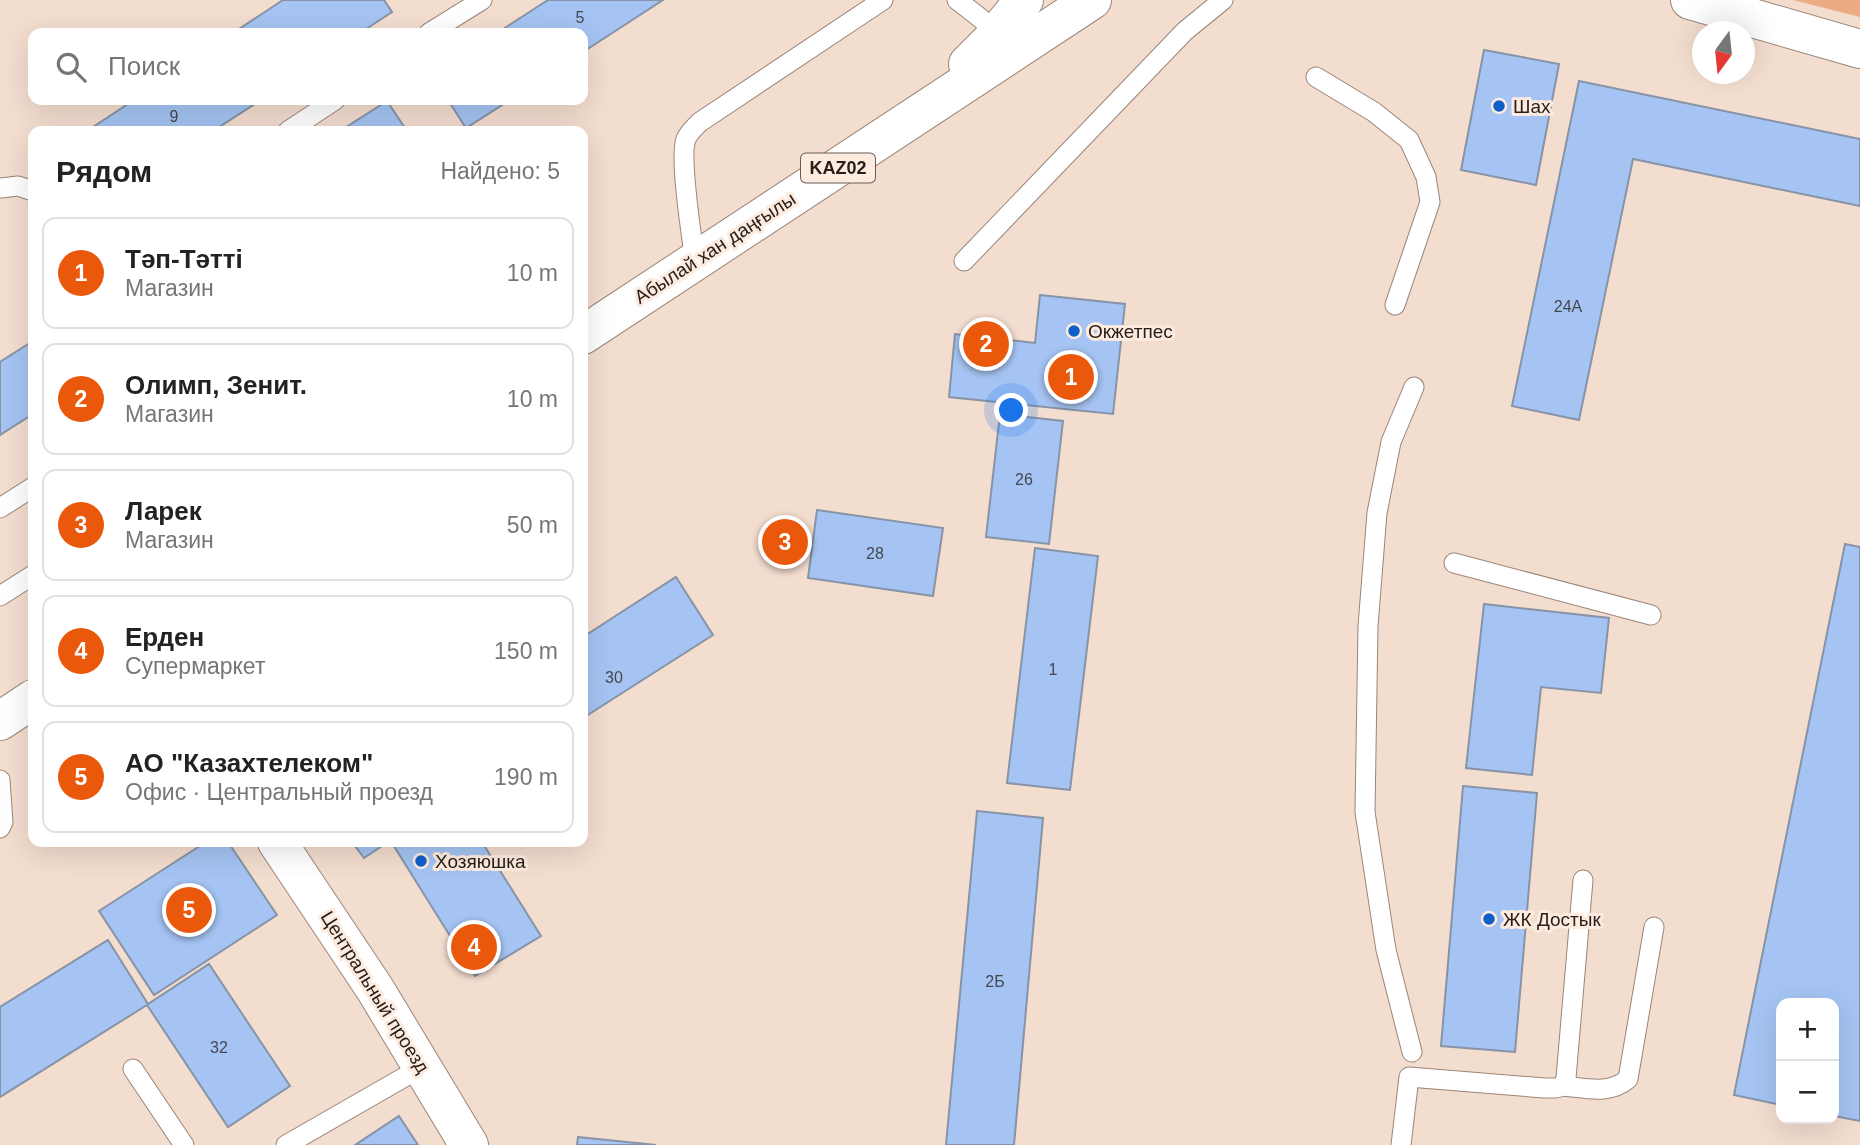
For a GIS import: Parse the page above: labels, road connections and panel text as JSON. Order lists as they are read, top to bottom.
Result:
{
  "streets": {
    "main road": ["KАZ02", "Абылай хан даңғылы", "Центральный проезд"]
  },
  "places": [
    "Шах",
    "Окжетпес",
    "Хозяюшка",
    "ЖК Достык"
  ],
  "house_numbers": [
    "5",
    "9",
    "24А",
    "26",
    "28",
    "1",
    "30",
    "2Б",
    "32"
  ],
  "north": "bottom",
  "page": {
    "search": "Поиск",
    "heading": ["Рядом", "Найдено: 5"],
    "list": [
      {
        "mark": "1",
        "name": "Тәп-Тәтті",
        "note": "Магазин",
        "value": "10 m"
      },
      {
        "mark": "2",
        "name": "Олимп, Зенит.",
        "note": "Магазин",
        "value": "10 m"
      },
      {
        "mark": "3",
        "name": "Ларек",
        "note": "Магазин",
        "value": "50 m"
      },
      {
        "mark": "4",
        "name": "Ерден",
        "note": "Супермаркет",
        "value": "150 m"
      },
      {
        "mark": "5",
        "name": "АО \"Казахтелеком\"",
        "note": "Офис · Центральный проезд",
        "value": "190 m"
      }
    ],
    "pins": [
      "2",
      "1",
      "3",
      "5",
      "4"
    ],
    "map_buttons": ["+", "−"]
  }
}
